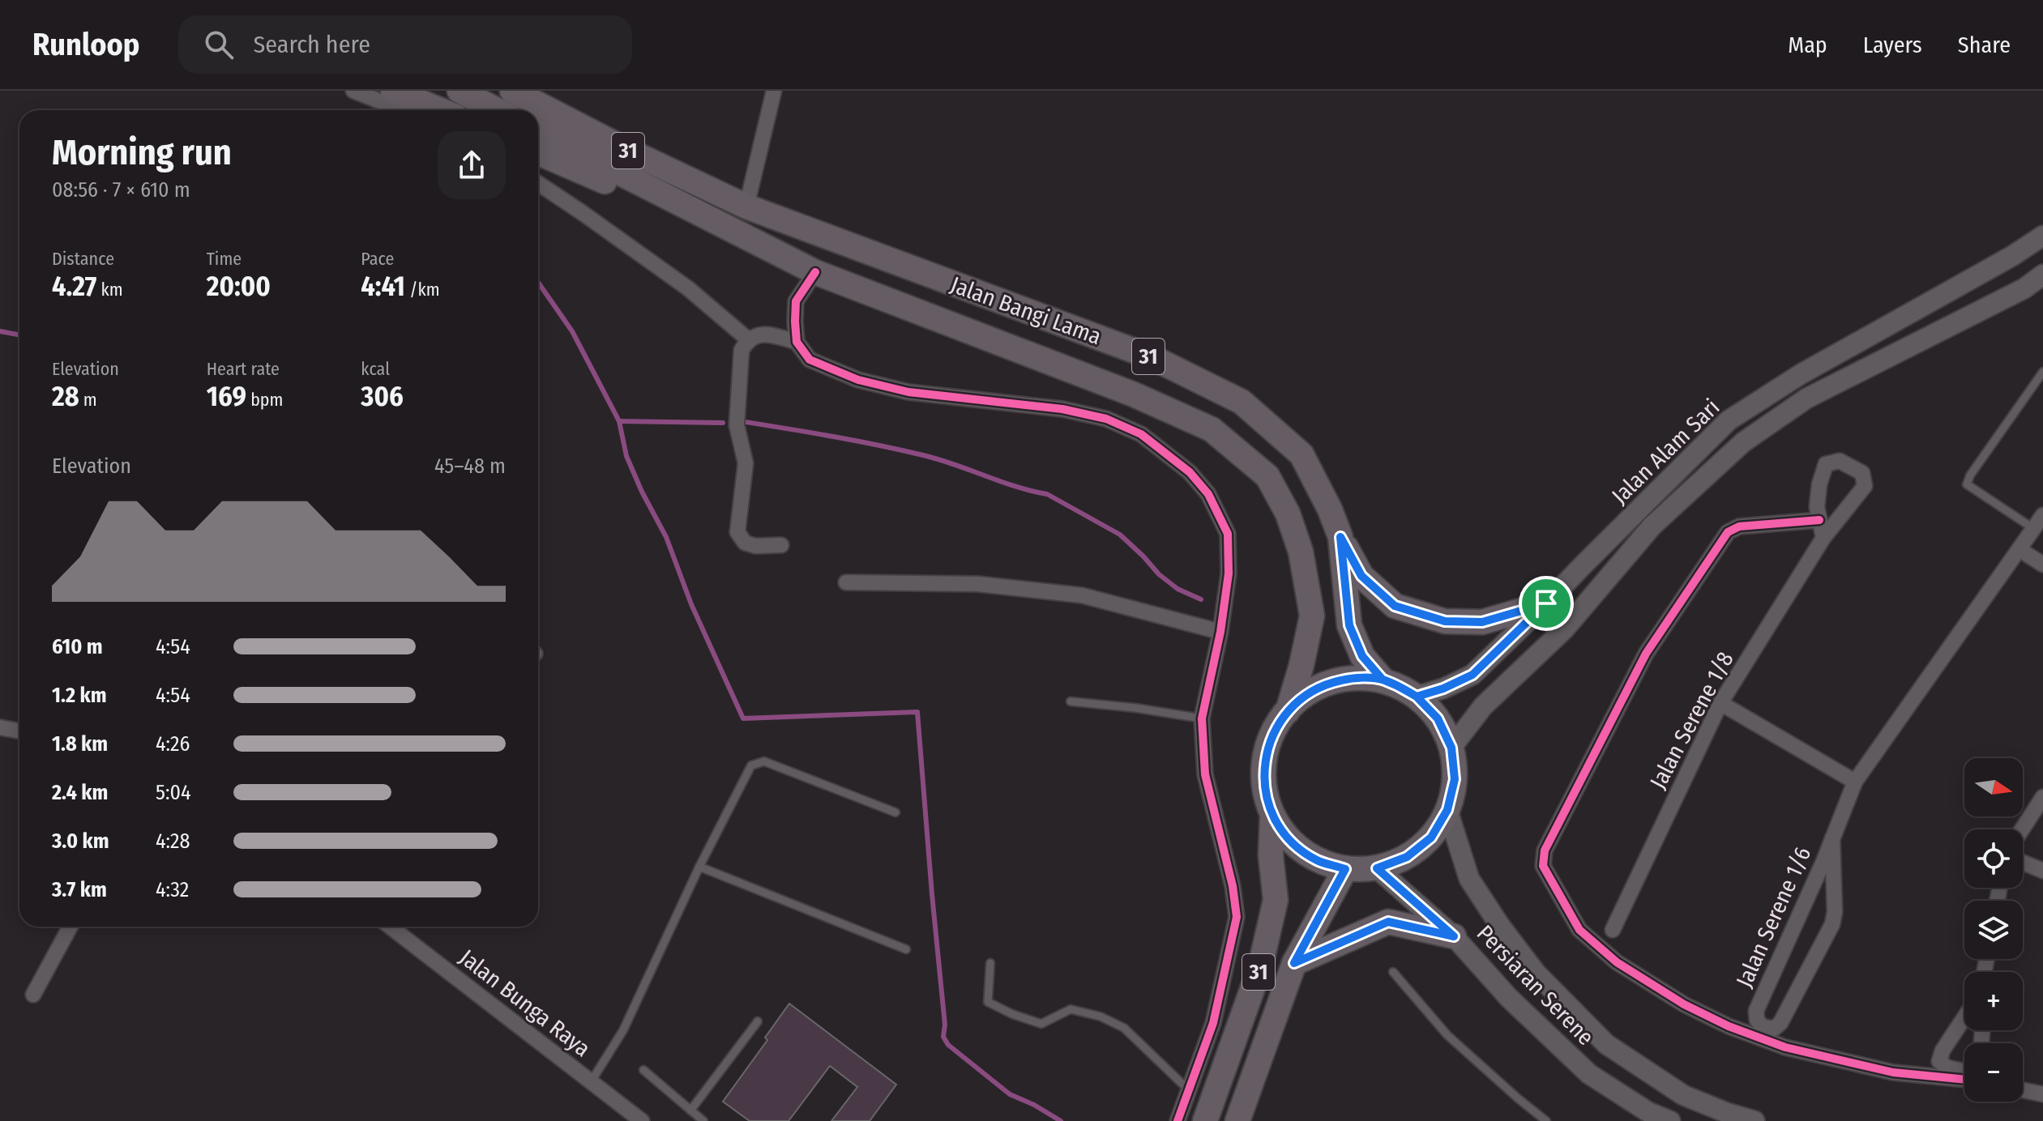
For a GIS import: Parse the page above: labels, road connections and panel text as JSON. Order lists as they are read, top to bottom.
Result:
{
  "streets": {
    "main road": ["31", "Jalan Bangi Lama"],
    "street": [
      "Jalan Alam Sari",
      "Jalan Serene 1/8",
      "Jalan Serene 1/6",
      "Persiaran Serene",
      "Jalan Bunga Raya"
    ]
  },
  "crossings": [
    ["31", "Jalan Bangi Lama"],
    ["31", "Jalan Alam Sari"],
    ["31", "Persiaran Serene"],
    ["Jalan Bangi Lama", "Jalan Alam Sari"],
    ["Jalan Bangi Lama", "Persiaran Serene"],
    ["Jalan Alam Sari", "Persiaran Serene"]
  ],
  "north": "right",
  "page": {
    "header": "Runloop",
    "search": "Search here",
    "nav": ["Map", "Layers", "Share"],
    "heading": ["Morning run", "08:56 · 7 × 610 m"],
    "stats": [
      ["Distance", "4.27 km"],
      ["Time", "20:00"],
      ["Pace", "4:41 /km"],
      ["Elevation", "28 m"],
      ["Heart rate", "169 bpm"],
      ["kcal", "306"]
    ],
    "chart": ["Elevation", "45–48 m"],
    "list": [
      {
        "name": "610 m",
        "note": "4:54"
      },
      {
        "name": "1.2 km",
        "note": "4:54"
      },
      {
        "name": "1.8 km",
        "note": "4:26"
      },
      {
        "name": "2.4 km",
        "note": "5:04"
      },
      {
        "name": "3.0 km",
        "note": "4:28"
      },
      {
        "name": "3.7 km",
        "note": "4:32"
      }
    ],
    "map_buttons": ["+", "−"]
  }
}
